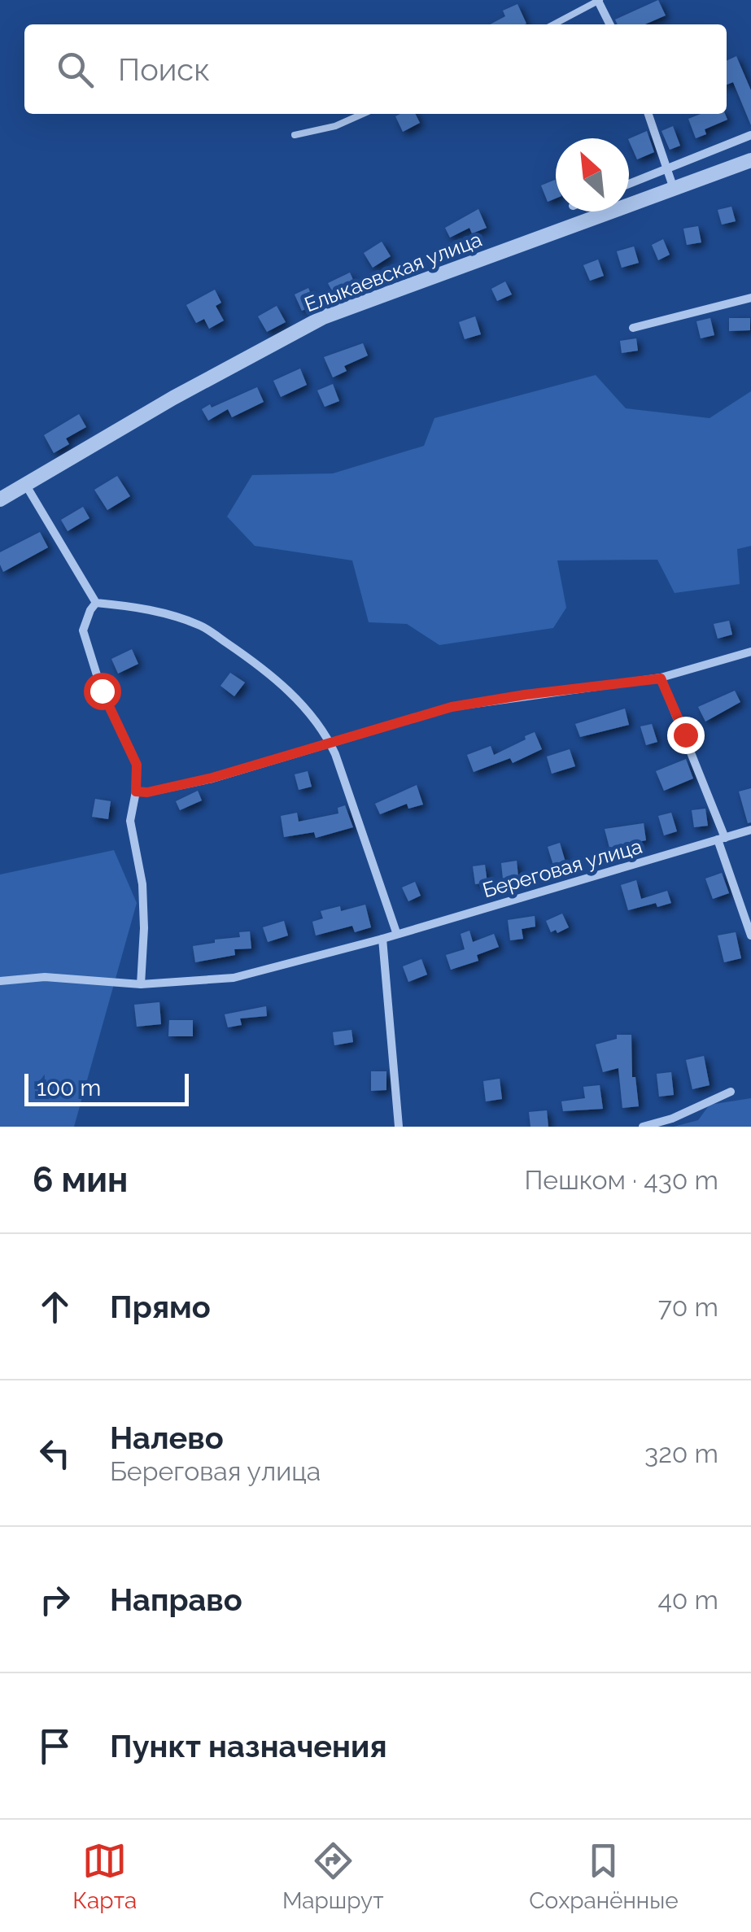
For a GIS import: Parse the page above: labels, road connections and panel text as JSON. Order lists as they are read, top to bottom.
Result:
{
  "streets": {
    "street": ["Елыкаевская улица", "Береговая улица"]
  },
  "scale_bar": "100 m",
  "north": "top left",
  "page": {
    "search": "Поиск",
    "scale": "100 m",
    "heading": ["6 мин", "Пешком · 430 m"],
    "list": [
      ["Прямо", "70 m"],
      ["Налево", "Береговая улица", "320 m"],
      ["Направо", "40 m"],
      "Пункт назначения"
    ],
    "nav": ["Карта", "Маршрут", "Сохранённые"]
  }
}
